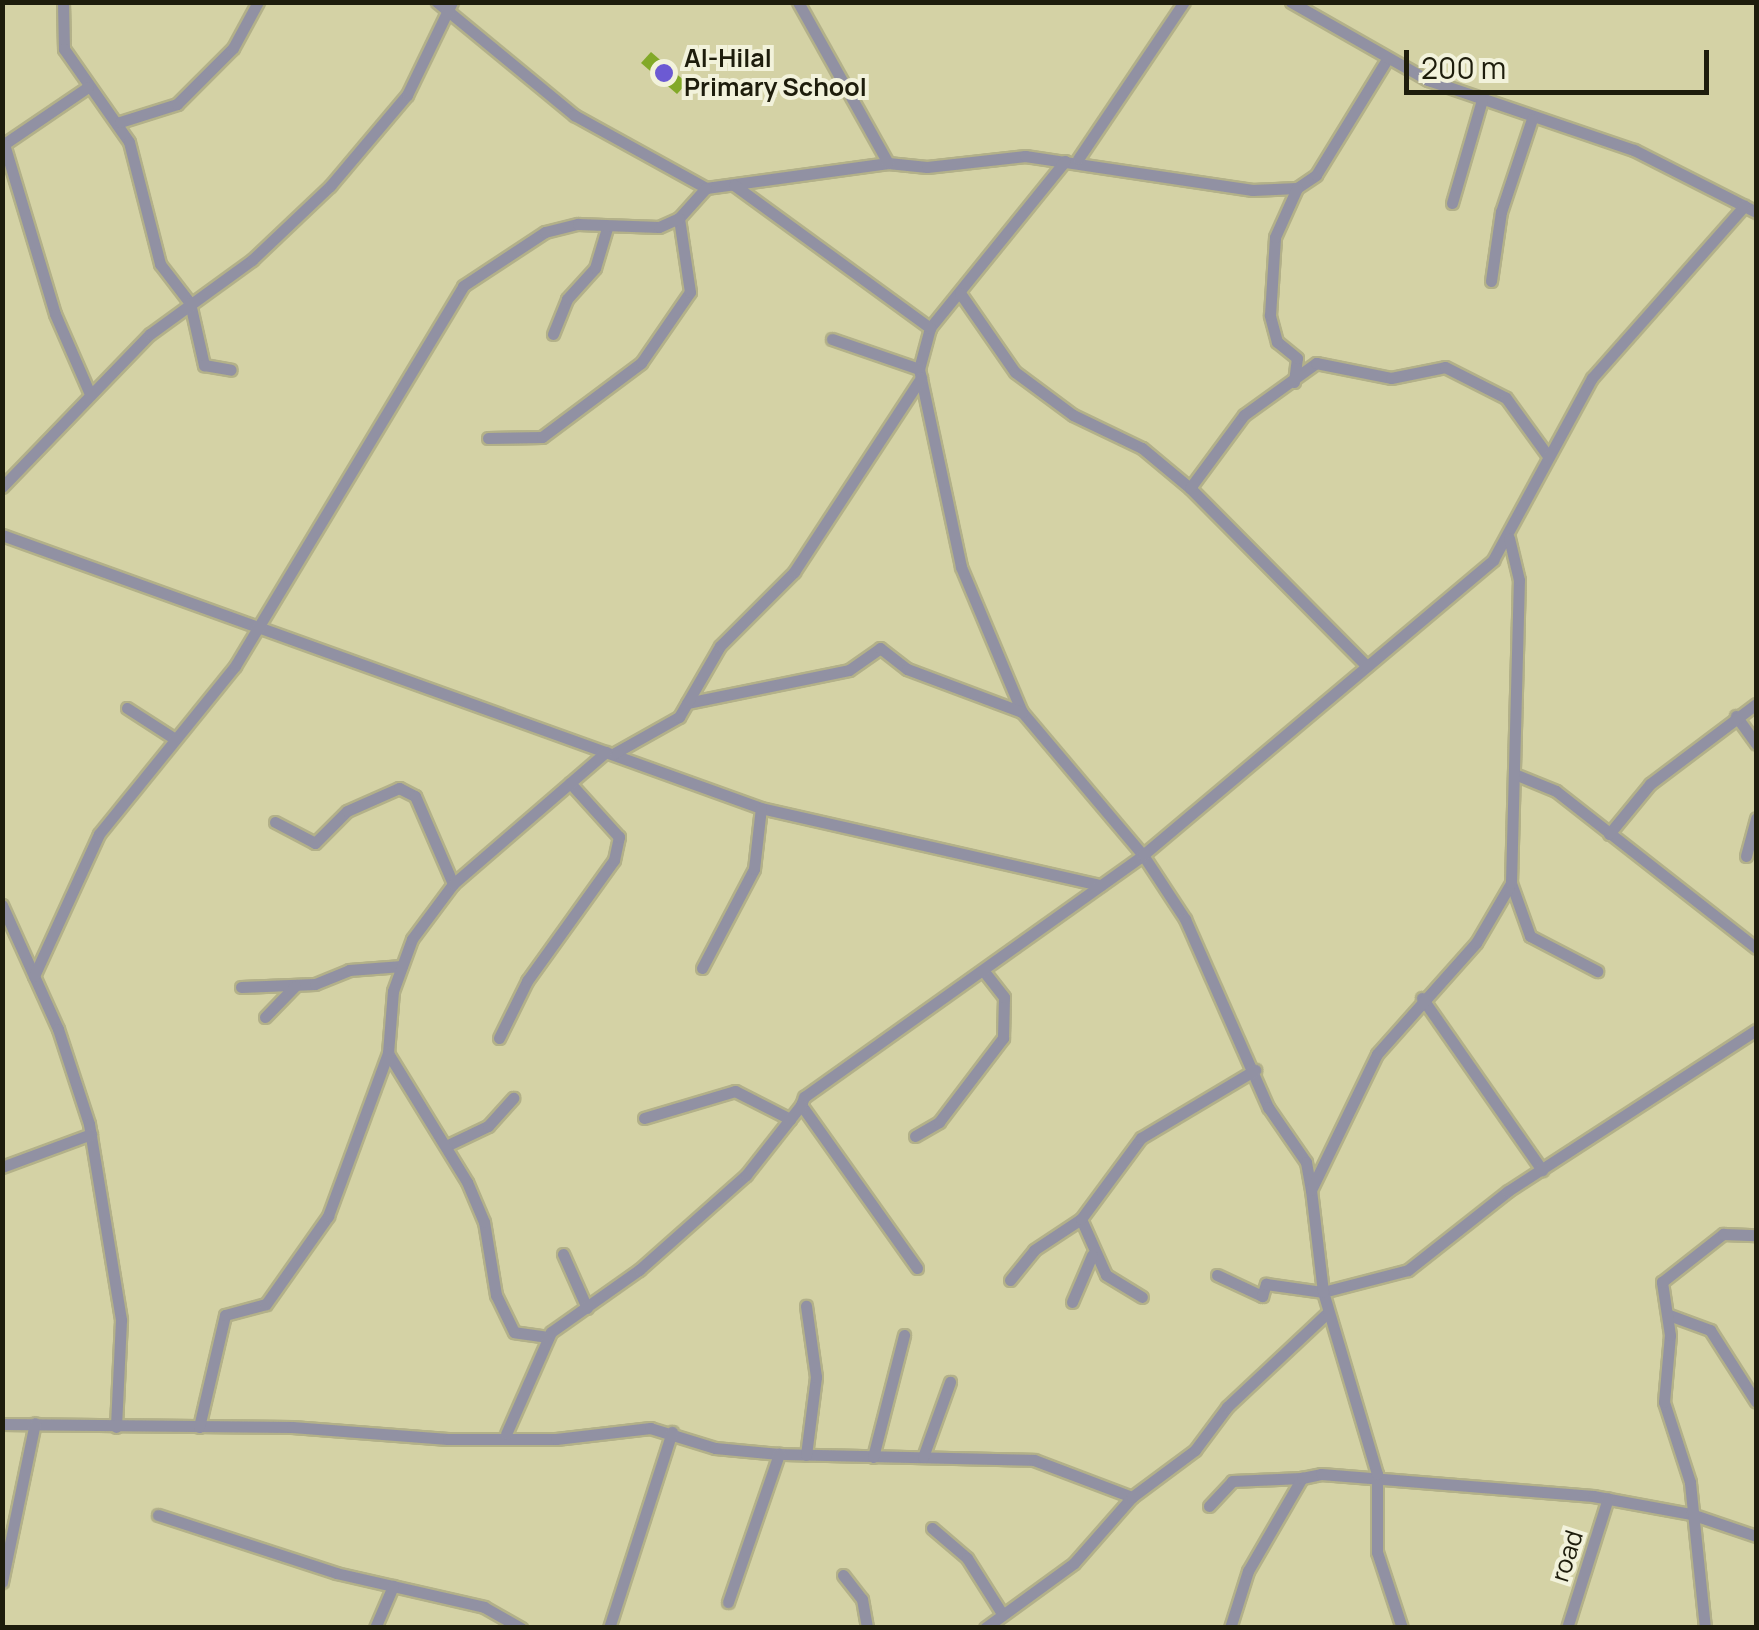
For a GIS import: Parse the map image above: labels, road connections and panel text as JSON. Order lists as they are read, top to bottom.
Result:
{
  "streets": {
    "street": ["road"]
  },
  "places": ["Al-Hilal Primary School"],
  "scale_bar": "200 m"
}
